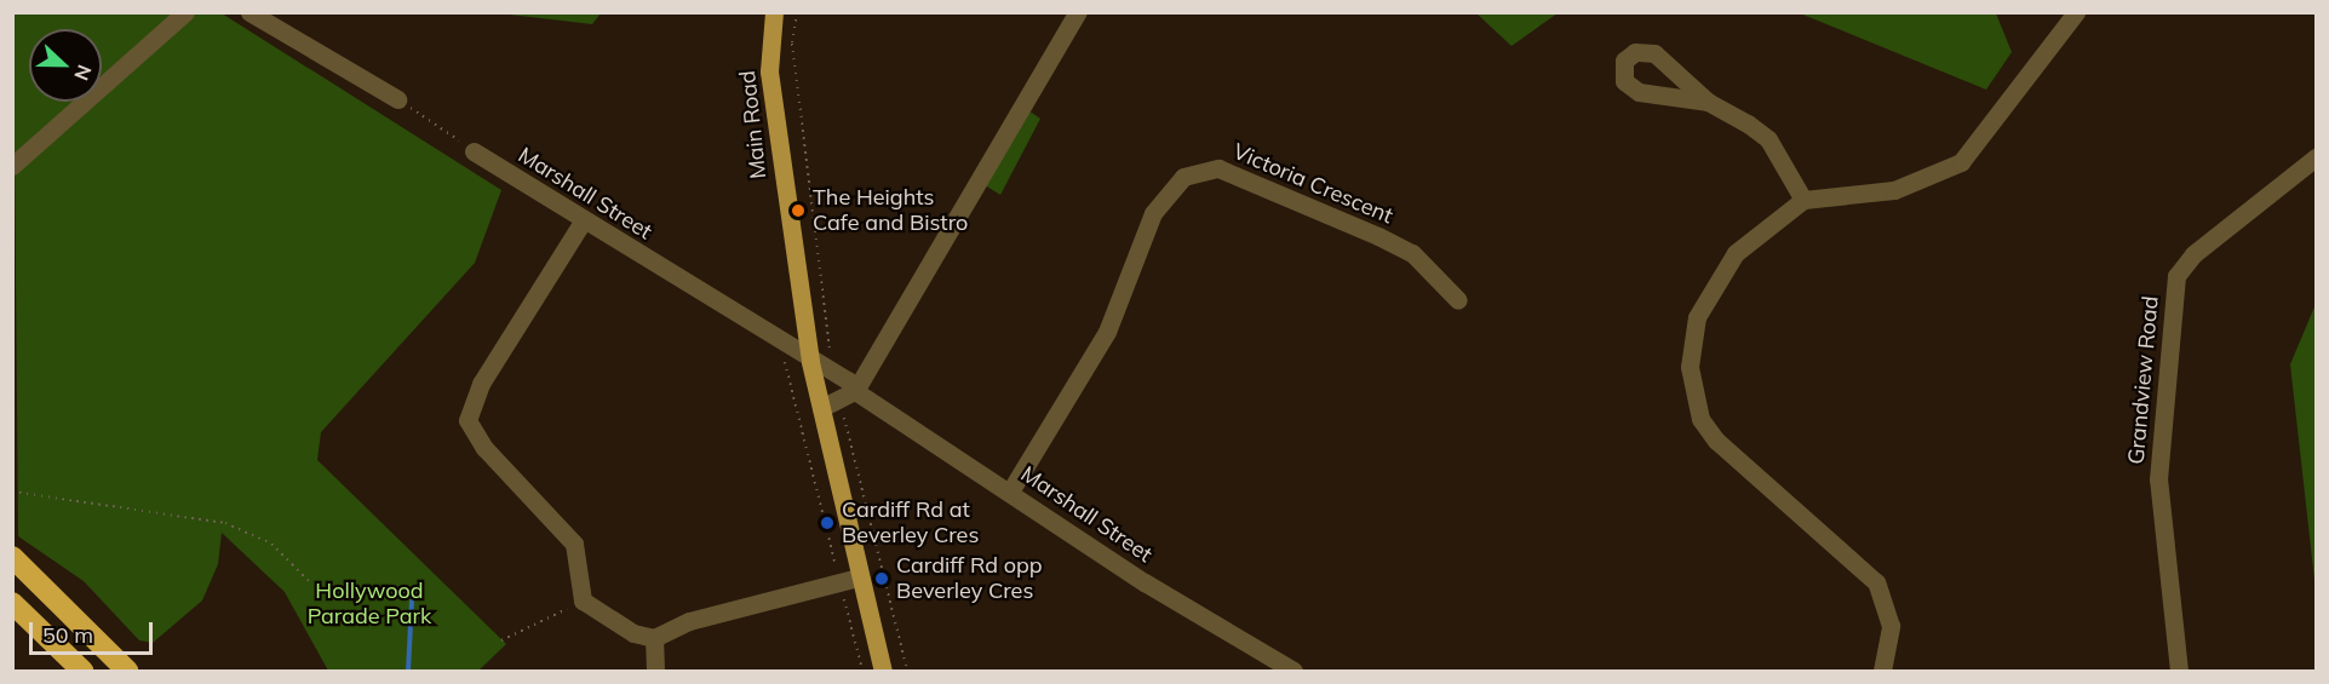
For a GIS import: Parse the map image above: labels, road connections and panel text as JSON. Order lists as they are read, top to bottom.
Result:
{
  "streets": {
    "main road": ["Main Road"],
    "street": ["Victoria Crescent", "Marshall Street", "Grandview Road"]
  },
  "crossings": [
    ["Main Road", "Marshall Street"],
    ["Victoria Crescent", "Marshall Street"]
  ],
  "parks": ["Hollywood Parade Park"],
  "places": ["The Heights Cafe and Bistro", "Cardiff Rd at Beverley Cres", "Cardiff Rd opp Beverley Cres"],
  "scale_bar": "50 m",
  "north": "right"
}
